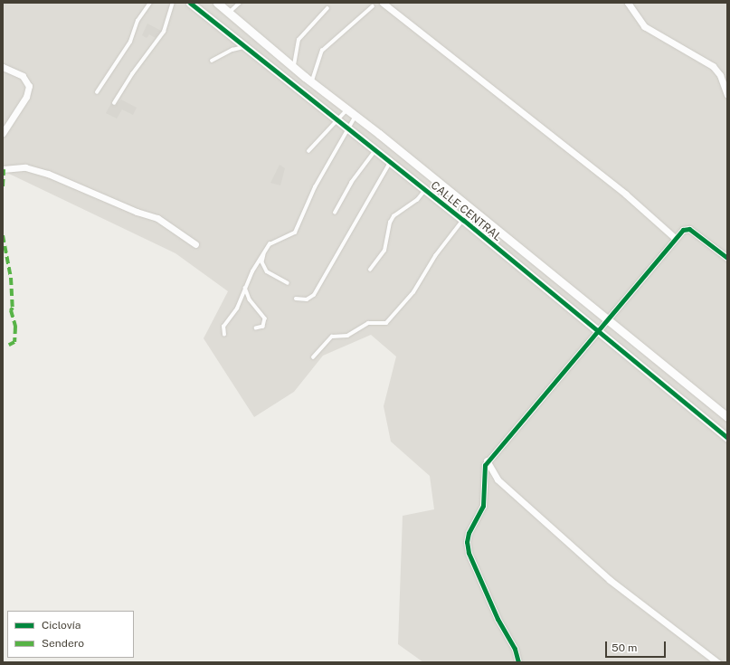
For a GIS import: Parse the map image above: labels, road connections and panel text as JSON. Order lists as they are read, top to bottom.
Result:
{
  "streets": {
    "street": ["CALLE CENTRAL"]
  },
  "legend": ["Ciclovía", "Sendero"],
  "scale_bar": "50 m"
}
